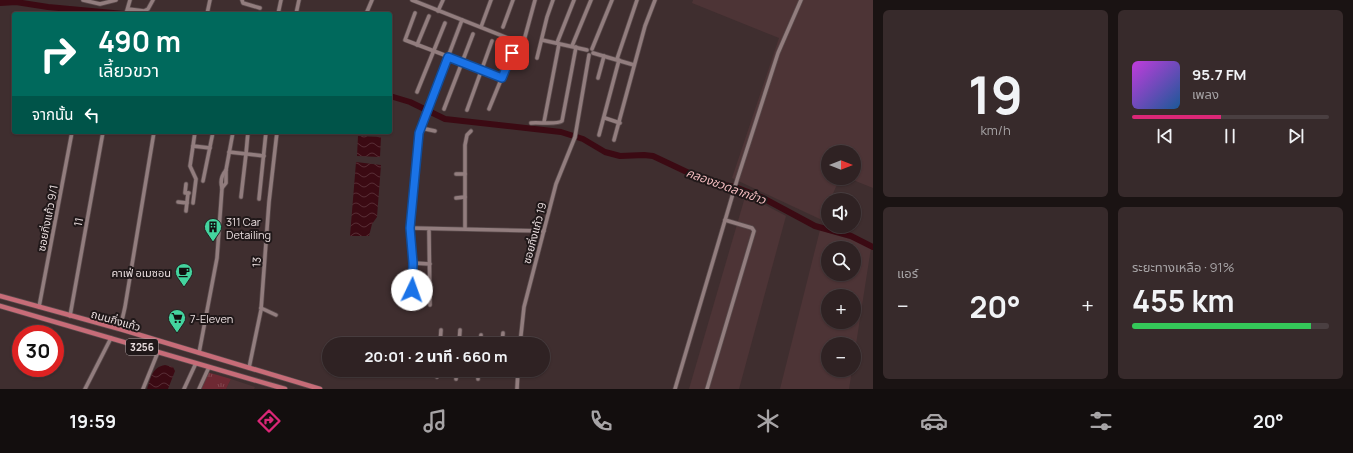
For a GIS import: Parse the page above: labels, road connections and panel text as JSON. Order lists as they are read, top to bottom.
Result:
{
  "streets": {
    "main road": ["ถนนกิ่งแก้ว", "3256"],
    "street": [
      "ซอยกิ่งแก้ว 9/1",
      "11",
      "ซอยกิ่งแก้ว 19",
      "13"
    ]
  },
  "crossings": [
    ["ซอยกิ่งแก้ว 9/1", "ถนนกิ่งแก้ว"],
    ["11", "ถนนกิ่งแก้ว"],
    ["13", "ถนนกิ่งแก้ว"]
  ],
  "water": ["คลองชวดลากข้าว"],
  "places": {
    "building": ["311 Car Detailing"],
    "cafe": ["คาเฟ่ อเมซอน"],
    "supermarket": ["7-Eleven"]
  },
  "north": "right",
  "page": {
    "tile": [
      ["19", "km/h"],
      "แอร์",
      ["ระยะทางเหลือ · 91%", "455 km"]
    ],
    "turn": ["490 m", "เลี้ยวขวา"],
    "song": ["95.7 FM", "เพลง"],
    "then": "จากนั้น",
    "map_buttons": ["+", "−"],
    "heat": ["−", "20°", "+"],
    "limit": "30",
    "trip": "20:01 · 2 นาที · 660 m",
    "tabs": ["19:59", "20°"]
  }
}
